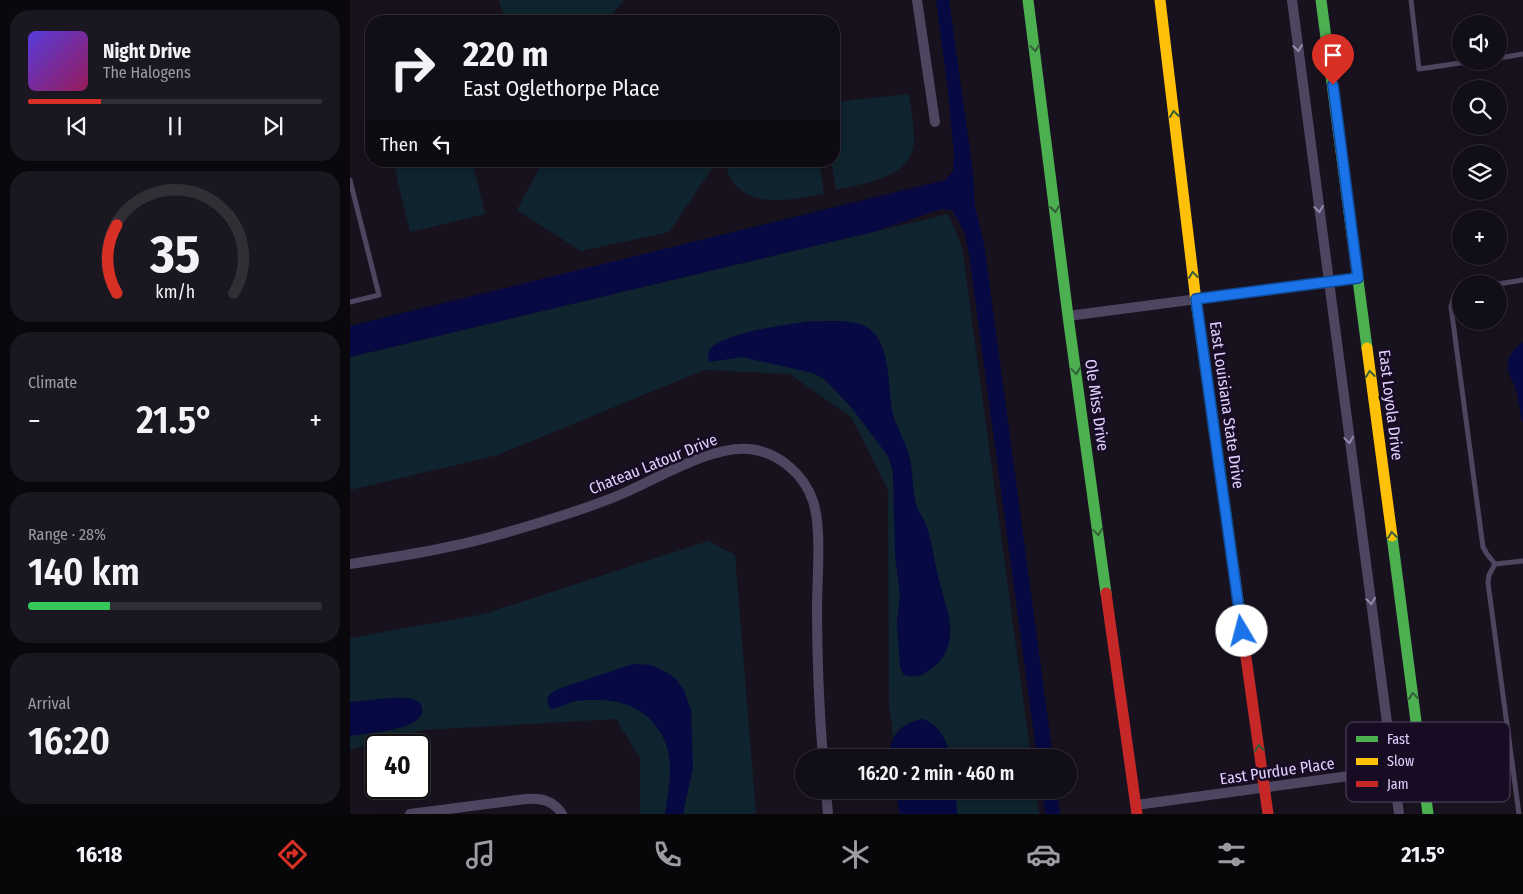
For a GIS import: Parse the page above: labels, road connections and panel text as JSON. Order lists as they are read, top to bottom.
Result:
{
  "streets": {
    "street": [
      "Ole Miss Drive",
      "East Louisiana State Drive",
      "East Loyola Drive",
      "Chateau Latour Drive",
      "East Purdue Place"
    ]
  },
  "crossings": [
    ["Ole Miss Drive", "East Purdue Place"],
    ["East Louisiana State Drive", "East Purdue Place"]
  ],
  "one_way": ["Ole Miss Drive", "East Louisiana State Drive"],
  "legend": ["Fast", "Slow", "Jam"],
  "page": {
    "map_buttons": ["+", "−"],
    "turn": ["220 m", "East Oglethorpe Place"],
    "song": ["Night Drive", "The Halogens"],
    "then": "Then",
    "tile": [
      "Climate",
      ["Range · 28%", "140 km"],
      ["Arrival", "16:20"]
    ],
    "heat": ["−", "21.5°", "+"],
    "limit": "40",
    "trip": "16:20 · 2 min · 460 m",
    "tabs": ["16:18", "21.5°"],
    "gauge": ["35", "km/h"]
  }
}
